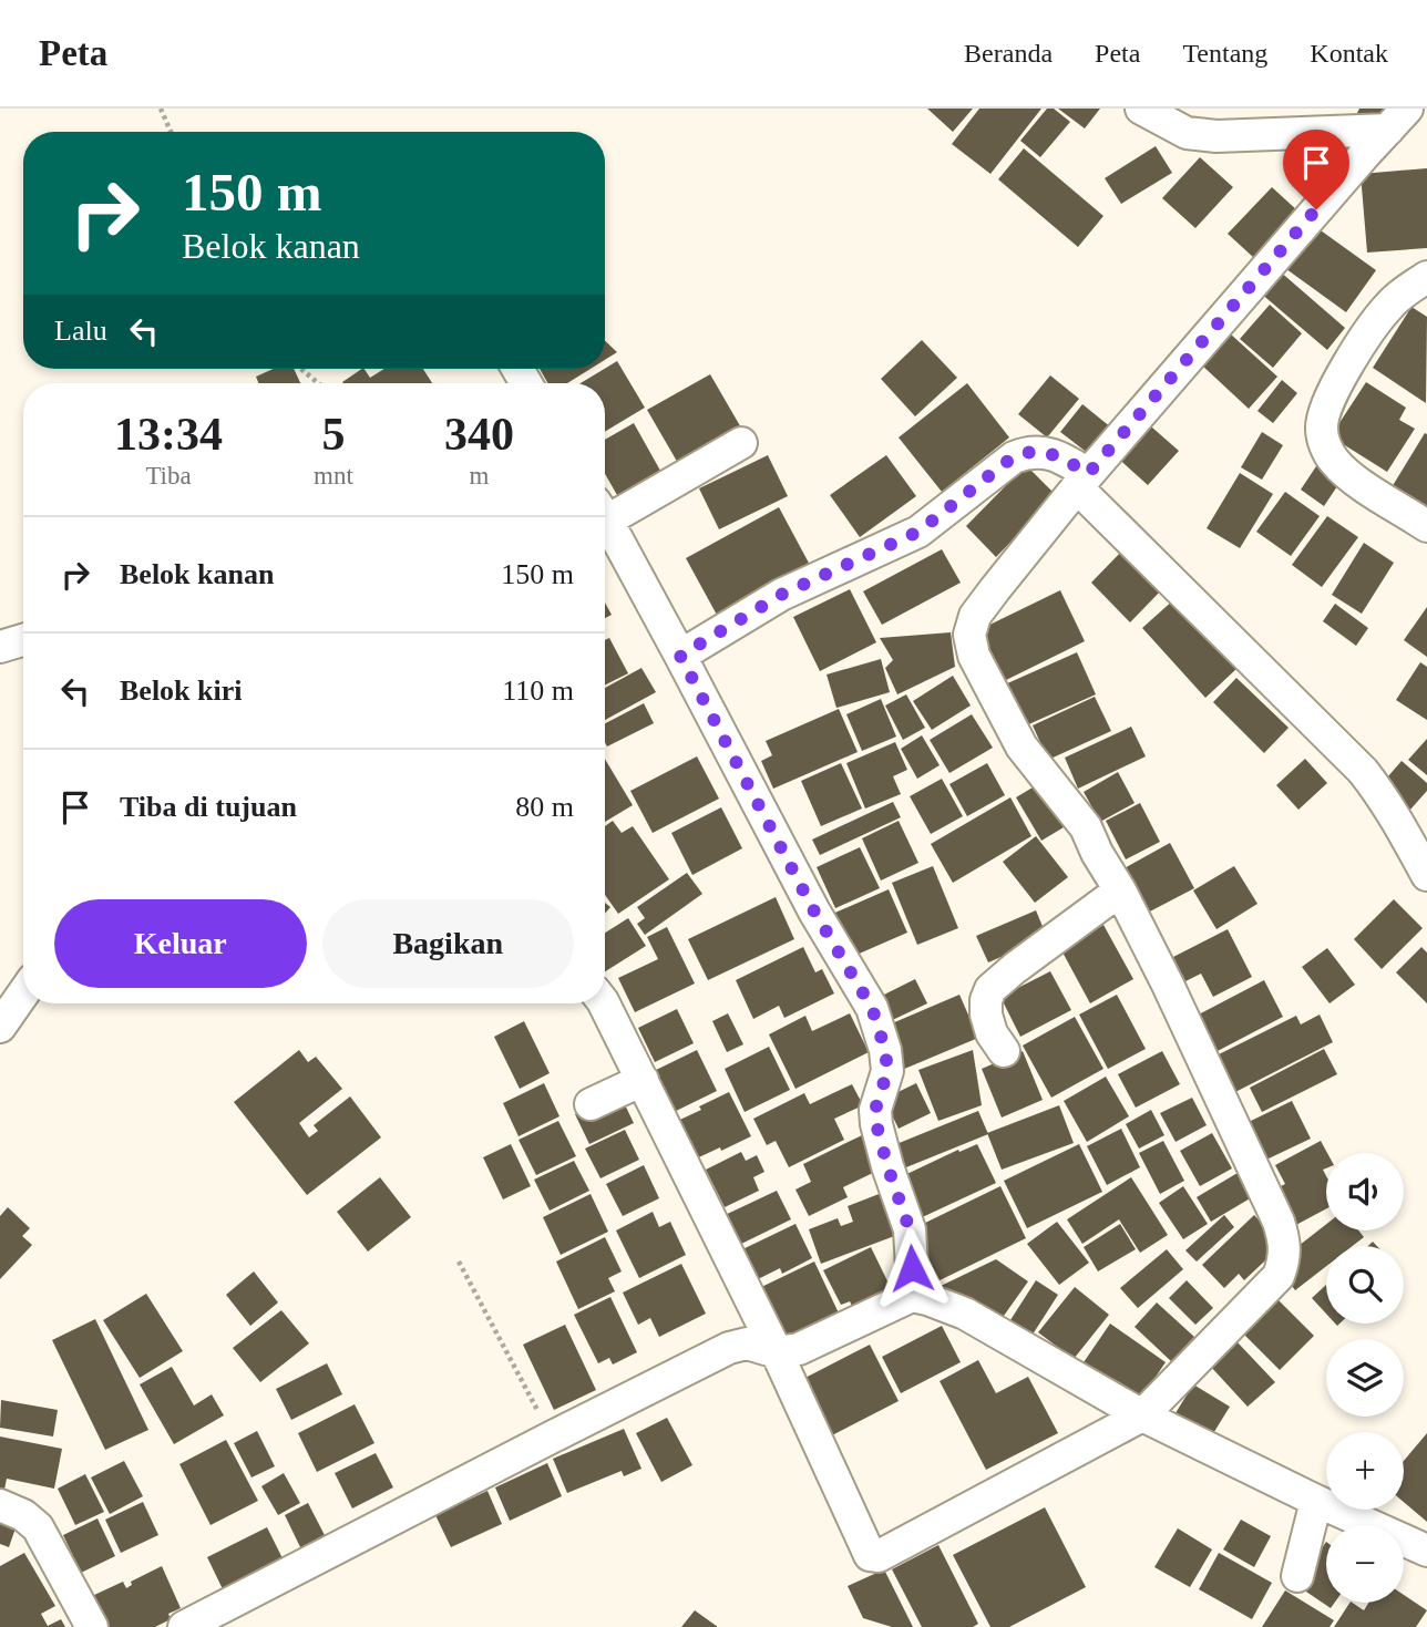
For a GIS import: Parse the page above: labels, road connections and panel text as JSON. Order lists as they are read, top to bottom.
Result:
{
  "page": {
    "header": "Peta",
    "nav": [
      "Beranda",
      "Peta",
      "Tentang",
      "Kontak"
    ],
    "turn": ["150 m", "Belok kanan"],
    "then": "Lalu",
    "eta": [
      "13:34",
      "Tiba",
      "5",
      "mnt",
      "340",
      "m"
    ],
    "list": [
      {
        "name": "Belok kanan",
        "value": "150 m"
      },
      {
        "name": "Belok kiri",
        "value": "110 m"
      },
      {
        "name": "Tiba di tujuan",
        "value": "80 m"
      }
    ],
    "buttons": ["Keluar", "Bagikan"],
    "map_buttons": ["+", "−"]
  }
}
